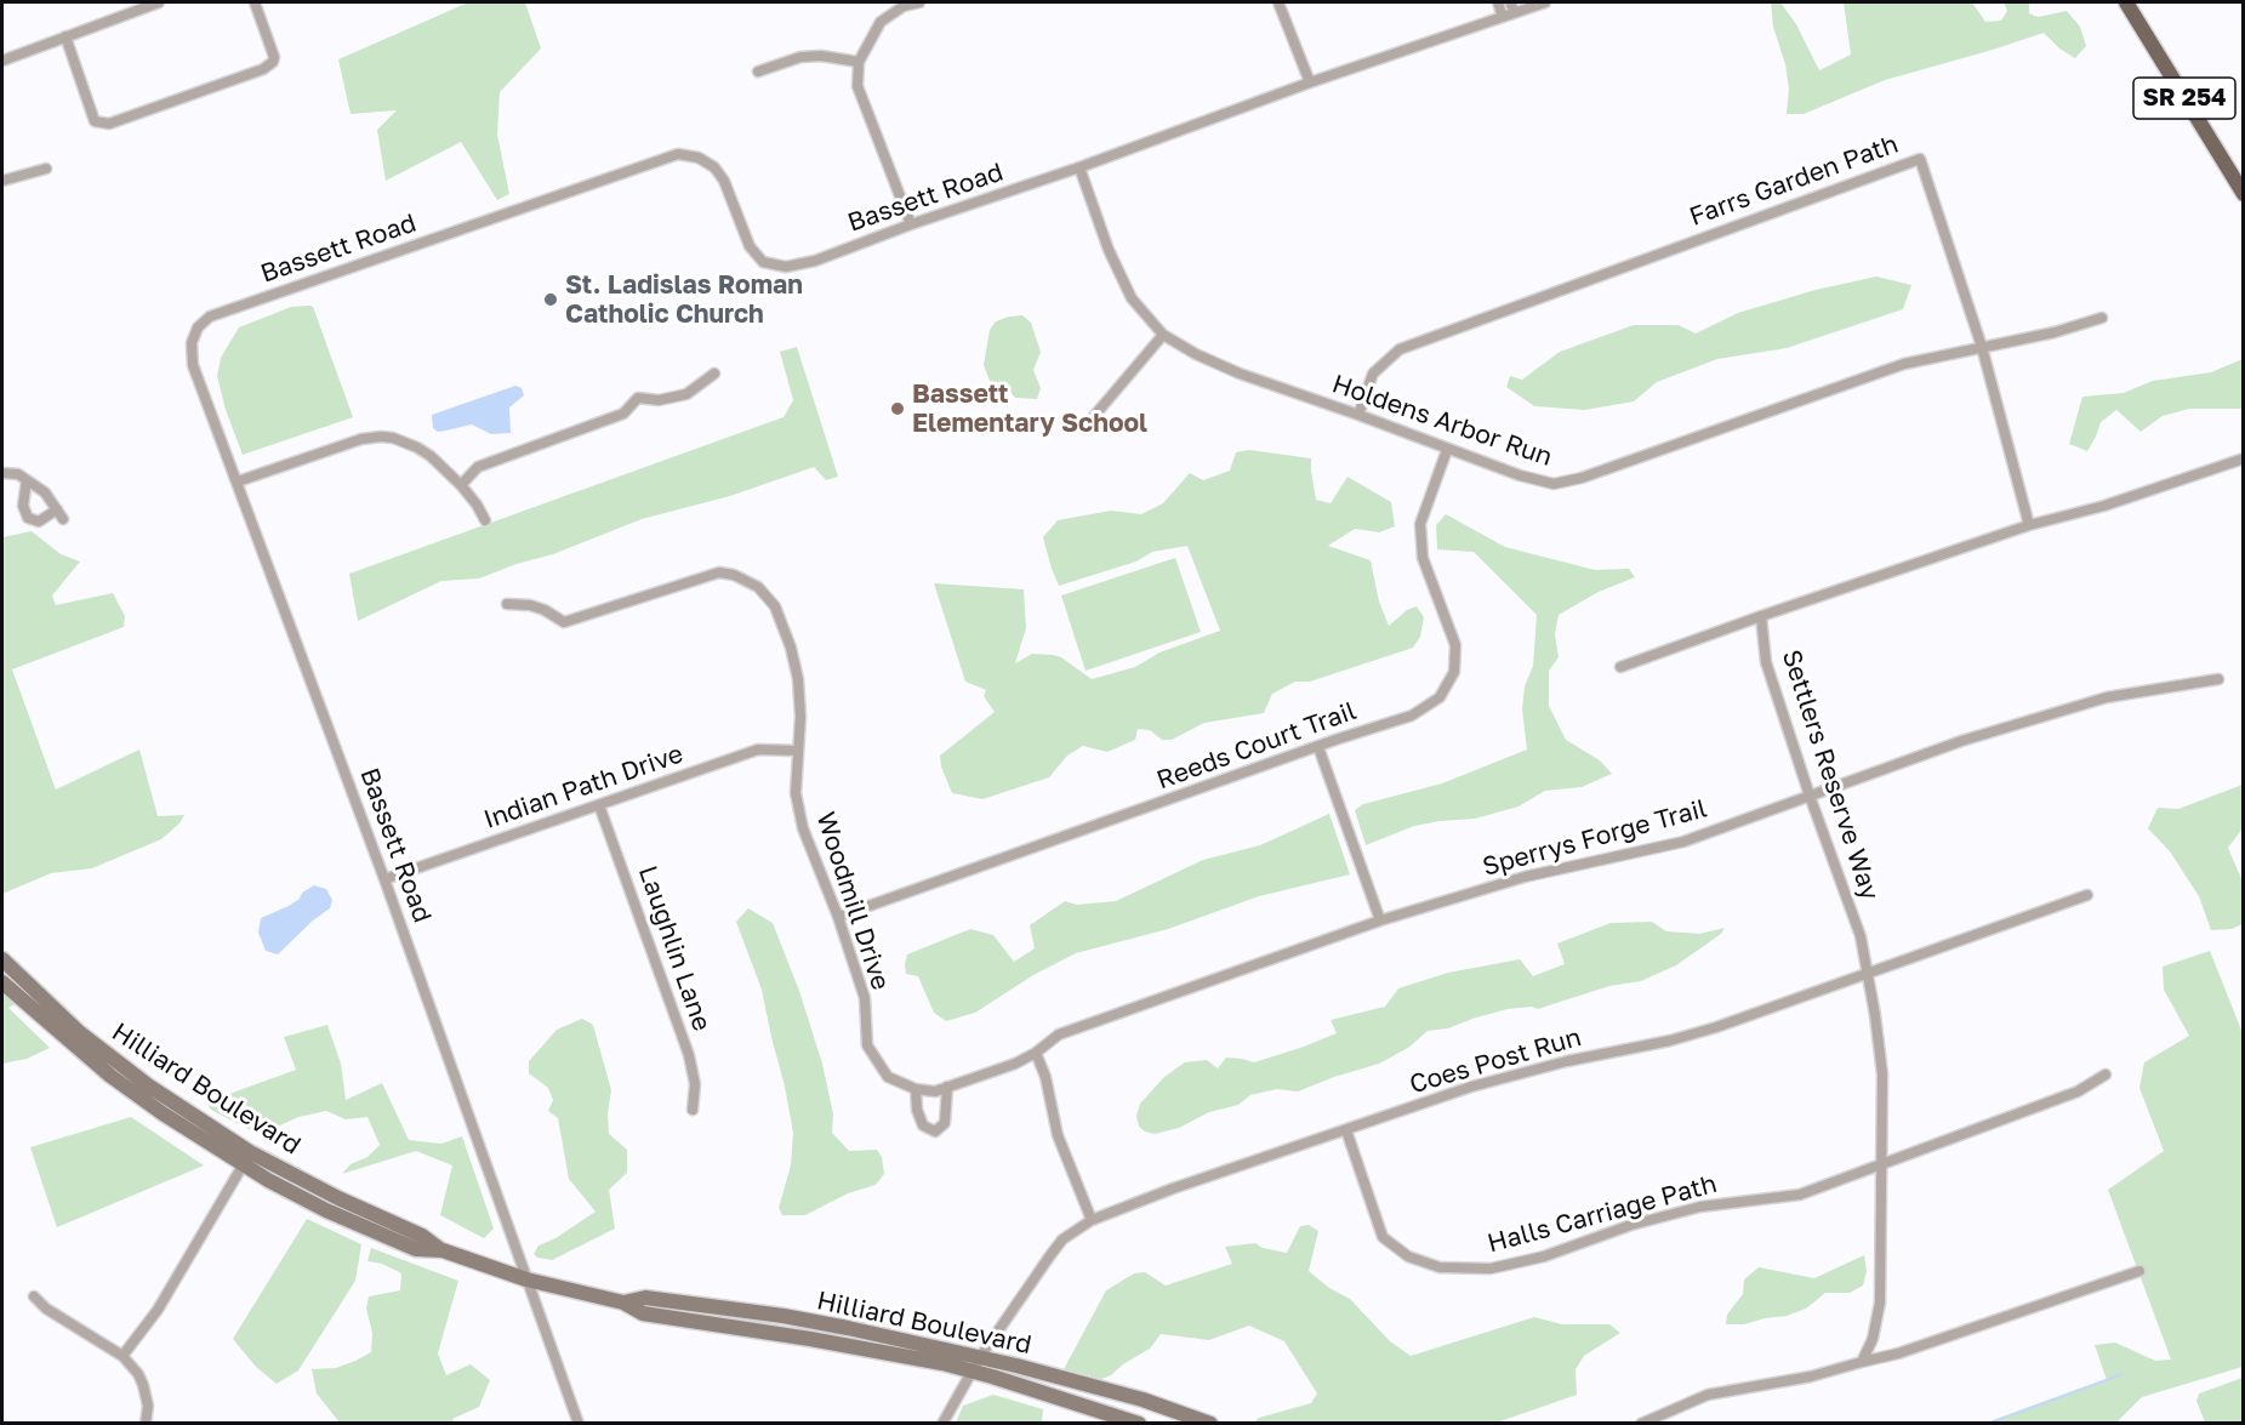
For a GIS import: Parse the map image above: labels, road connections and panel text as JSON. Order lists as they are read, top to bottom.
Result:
{
  "streets": {
    "main road": ["SR 254", "Hilliard Boulevard"],
    "street": [
      "Farrs Garden Path",
      "Bassett Road",
      "Holdens Arbor Run",
      "Reeds Court Trail",
      "Settlers Reserve Way",
      "Indian Path Drive",
      "Sperrys Forge Trail",
      "Woodmill Drive",
      "Laughlin Lane",
      "Coes Post Run",
      "Halls Carriage Path"
    ]
  },
  "crossings": [
    ["Farrs Garden Path", "Holdens Arbor Run"],
    ["Bassett Road", "Holdens Arbor Run"],
    ["Bassett Road", "Indian Path Drive"],
    ["Bassett Road", "Hilliard Boulevard"],
    ["Holdens Arbor Run", "Reeds Court Trail"],
    ["Reeds Court Trail", "Woodmill Drive"],
    ["Settlers Reserve Way", "Sperrys Forge Trail"],
    ["Settlers Reserve Way", "Coes Post Run"],
    ["Settlers Reserve Way", "Halls Carriage Path"],
    ["Indian Path Drive", "Woodmill Drive"],
    ["Indian Path Drive", "Laughlin Lane"],
    ["Sperrys Forge Trail", "Woodmill Drive"],
    ["Coes Post Run", "Hilliard Boulevard"],
    ["Coes Post Run", "Halls Carriage Path"]
  ],
  "places": ["St. Ladislas Roman Catholic Church", "Bassett Elementary School"]
}
